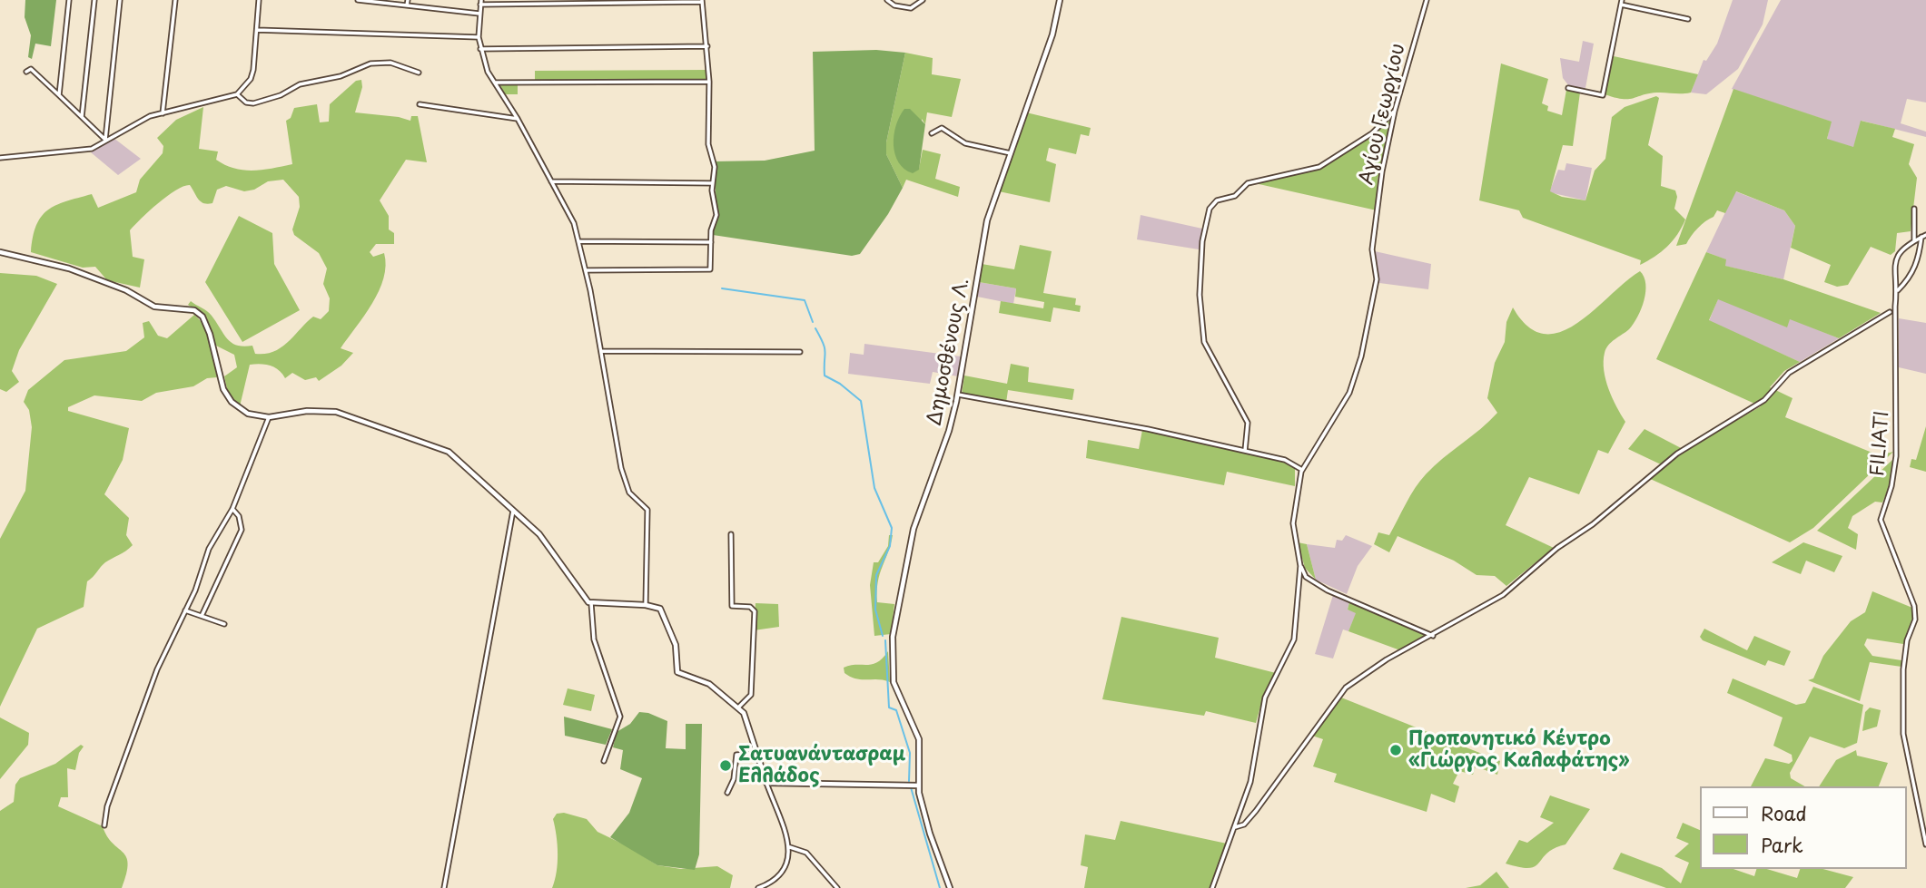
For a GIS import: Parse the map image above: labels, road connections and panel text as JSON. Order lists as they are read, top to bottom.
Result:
{
  "streets": {
    "street": ["Αγίου Γεωργίου", "Δημοσθένους Λ.", "FILIATI"]
  },
  "places": ["Προπονητικό Κέντρο «Γιώργος Καλαφάτης»", "Σατυανάντασραμ Ελλάδος"],
  "legend": ["Road", "Park"]
}
